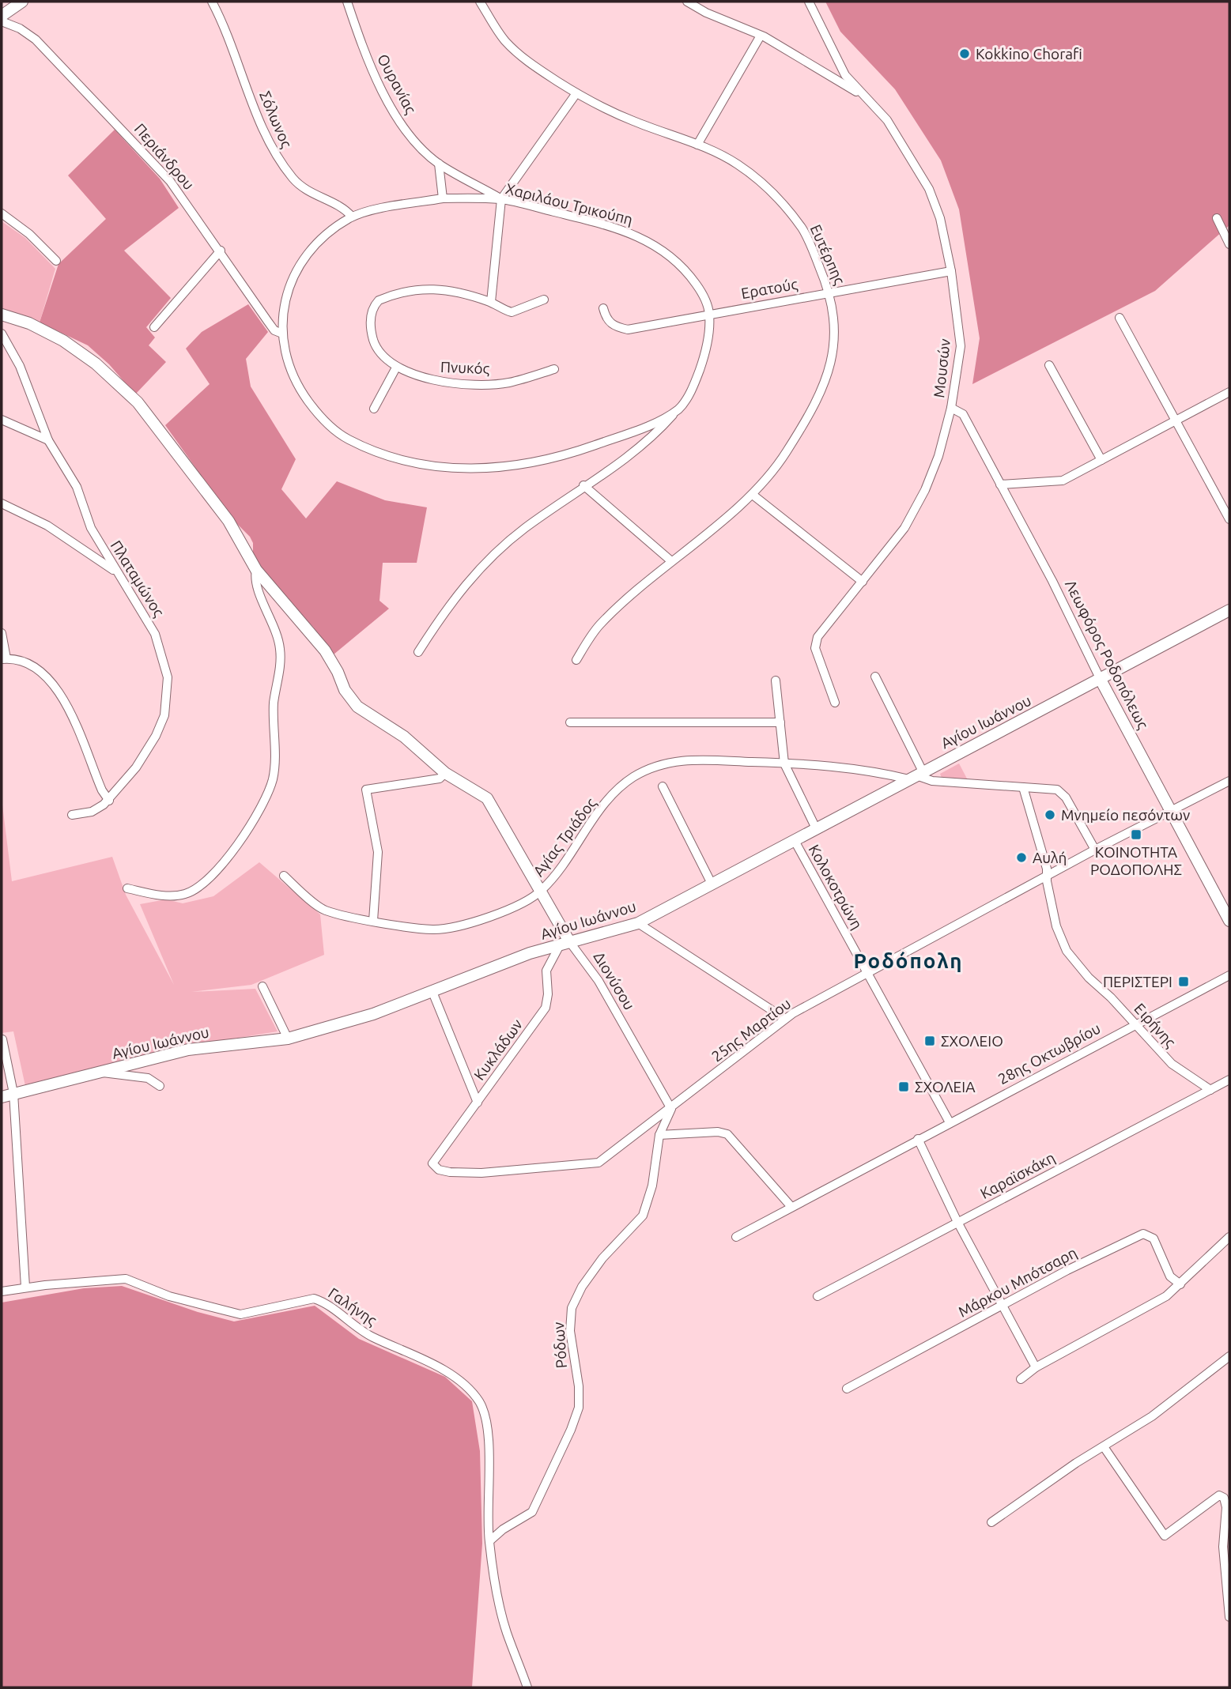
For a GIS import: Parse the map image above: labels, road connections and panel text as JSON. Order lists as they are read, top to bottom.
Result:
{
  "streets": {
    "street": [
      "Ουρανίας",
      "Σόλωνος",
      "Περιάνδρου",
      "Χαριλάου Τρικούπη",
      "Ευτέρπης",
      "Ερατούς",
      "Πνυκός",
      "Μουσών",
      "Πλαταμώνος",
      "Λεωφόρος Ροδοπόλεως",
      "Αγίου Ιωάννου",
      "Αγίας Τριάδος",
      "Κολοκοτρώνη",
      "Διονύσου",
      "Ειρήνης",
      "25ης Μαρτίου",
      "Κυκλάδων",
      "28ης Οκτωβρίου",
      "Καραϊσκάκη",
      "Μάρκου Μπότσαρη",
      "Γαλήνης",
      "Ρόδων"
    ]
  },
  "crossings": [
    ["Ουρανίας", "Χαριλάου Τρικούπη"],
    ["Σόλωνος", "Χαριλάου Τρικούπη"],
    ["Περιάνδρου", "Χαριλάου Τρικούπη"],
    ["Χαριλάου Τρικούπη", "Ερατούς"],
    ["Ευτέρπης", "Ερατούς"],
    ["Ερατούς", "Μουσών"],
    ["Μουσών", "Λεωφόρος Ροδοπόλεως"],
    ["Λεωφόρος Ροδοπόλεως", "Αγίου Ιωάννου"],
    ["Λεωφόρος Ροδοπόλεως", "25ης Μαρτίου"],
    ["Αγίου Ιωάννου", "Αγίας Τριάδος"],
    ["Αγίου Ιωάννου", "Κολοκοτρώνη"],
    ["Αγίου Ιωάννου", "Διονύσου"],
    ["Αγίου Ιωάννου", "Κυκλάδων"],
    ["Αγίας Τριάδος", "Διονύσου"],
    ["Κολοκοτρώνη", "25ης Μαρτίου"],
    ["Κολοκοτρώνη", "28ης Οκτωβρίου"],
    ["Διονύσου", "25ης Μαρτίου"],
    ["Διονύσου", "Κυκλάδων"],
    ["Διονύσου", "Ρόδων"],
    ["Ειρήνης", "25ης Μαρτίου"],
    ["Ειρήνης", "28ης Οκτωβρίου"],
    ["Ειρήνης", "Καραϊσκάκη"],
    ["25ης Μαρτίου", "Κυκλάδων"],
    ["25ης Μαρτίου", "Ρόδων"],
    ["Γαλήνης", "Ρόδων"]
  ],
  "districts": ["Ροδόπολη"],
  "places": {
    "other": ["Kokkino Chorafi", "Μνημείο πεσόντων", "Αυλή"],
    "transit": [
      "ΚΟΙΝΟΤΗΤΑ ΡΟΔΟΠΟΛΗΣ",
      "ΠΕΡΙΣΤΕΡΙ",
      "ΣΧΟΛΕΙΟ",
      "ΣΧΟΛΕΙΑ"
    ]
  }
}
